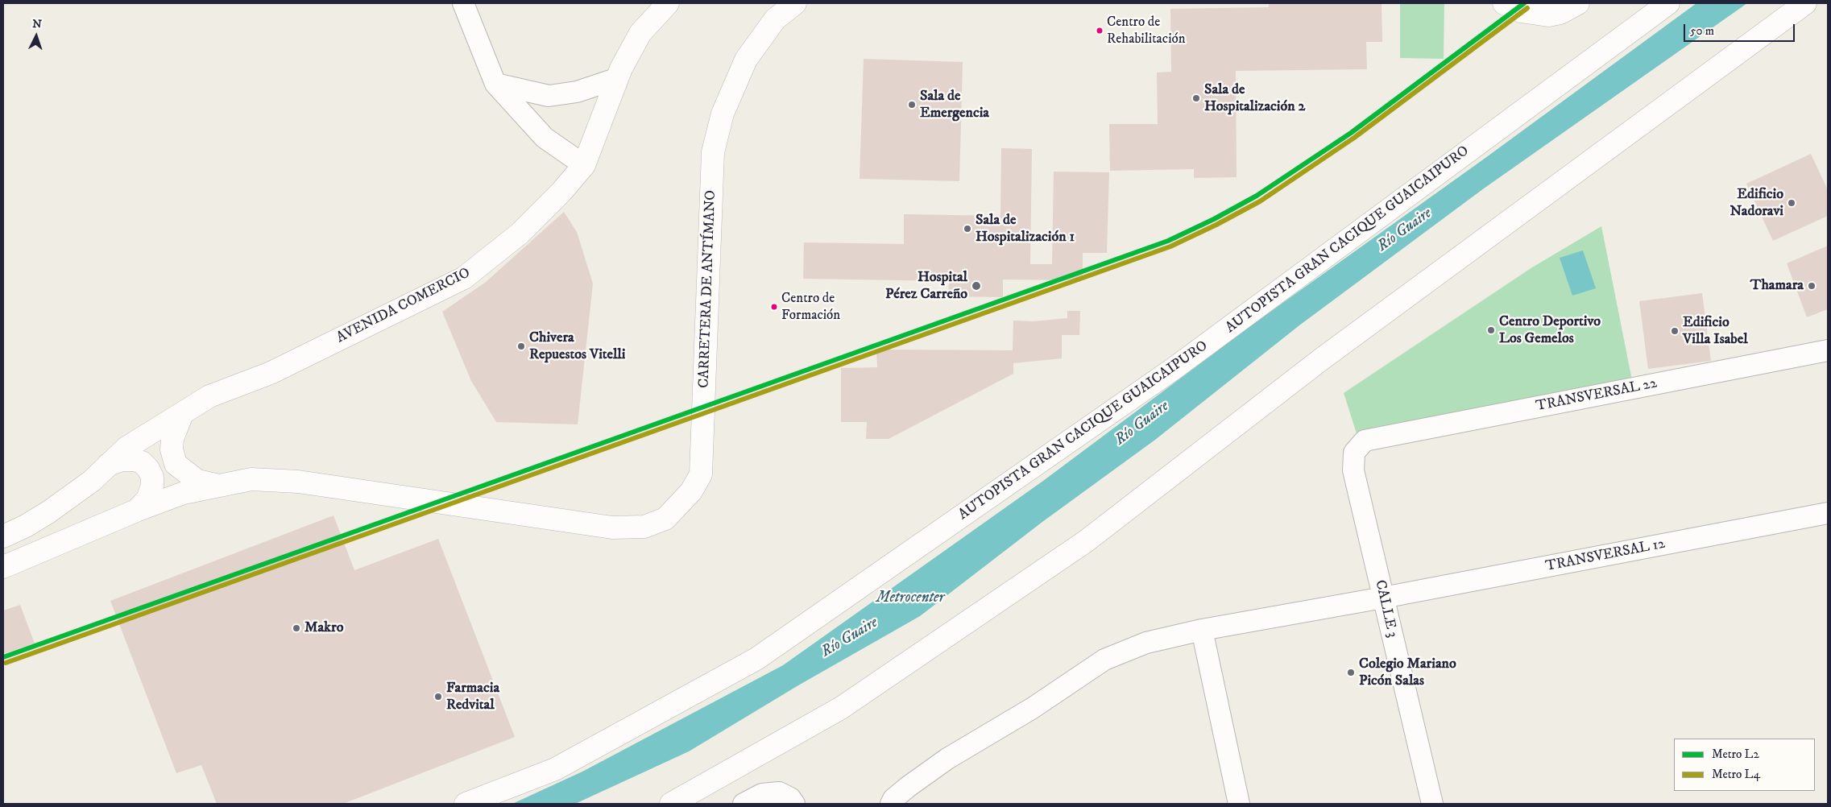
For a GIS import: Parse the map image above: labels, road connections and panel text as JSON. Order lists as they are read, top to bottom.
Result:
{
  "streets": {
    "main road": ["AUTOPISTA GRAN CACIQUE GUAICAIPURO", "CARRETERA DE ANTÍMANO", "AVENIDA COMERCIO"],
    "street": ["TRANSVERSAL 22", "TRANSVERSAL 12", "CALLE 3"]
  },
  "crossings": [
    ["TRANSVERSAL 22", "CALLE 3"],
    ["TRANSVERSAL 12", "CALLE 3"]
  ],
  "water": ["Río Guaire", "Metrocenter"],
  "places": [
    "Centro de Rehabilitación",
    "Sala de Hospitalización 2",
    "Sala de Emergencia",
    "Edificio Nadoravi",
    "Sala de Hospitalización 1",
    "Hospital Pérez Carreño",
    "Thamara",
    "Centro de Formación",
    "Centro Deportivo Los Gemelos",
    "Edificio Villa Isabel",
    "Chivera Repuestos Vitelli",
    "Makro",
    "Colegio Mariano Picón Salas",
    "Farmacia Redvital"
  ],
  "lines": ["metro line L2", "metro line L4"],
  "legend": ["Metro L2", "Metro L4"],
  "scale_bar": "50 m",
  "north": "top"
}
